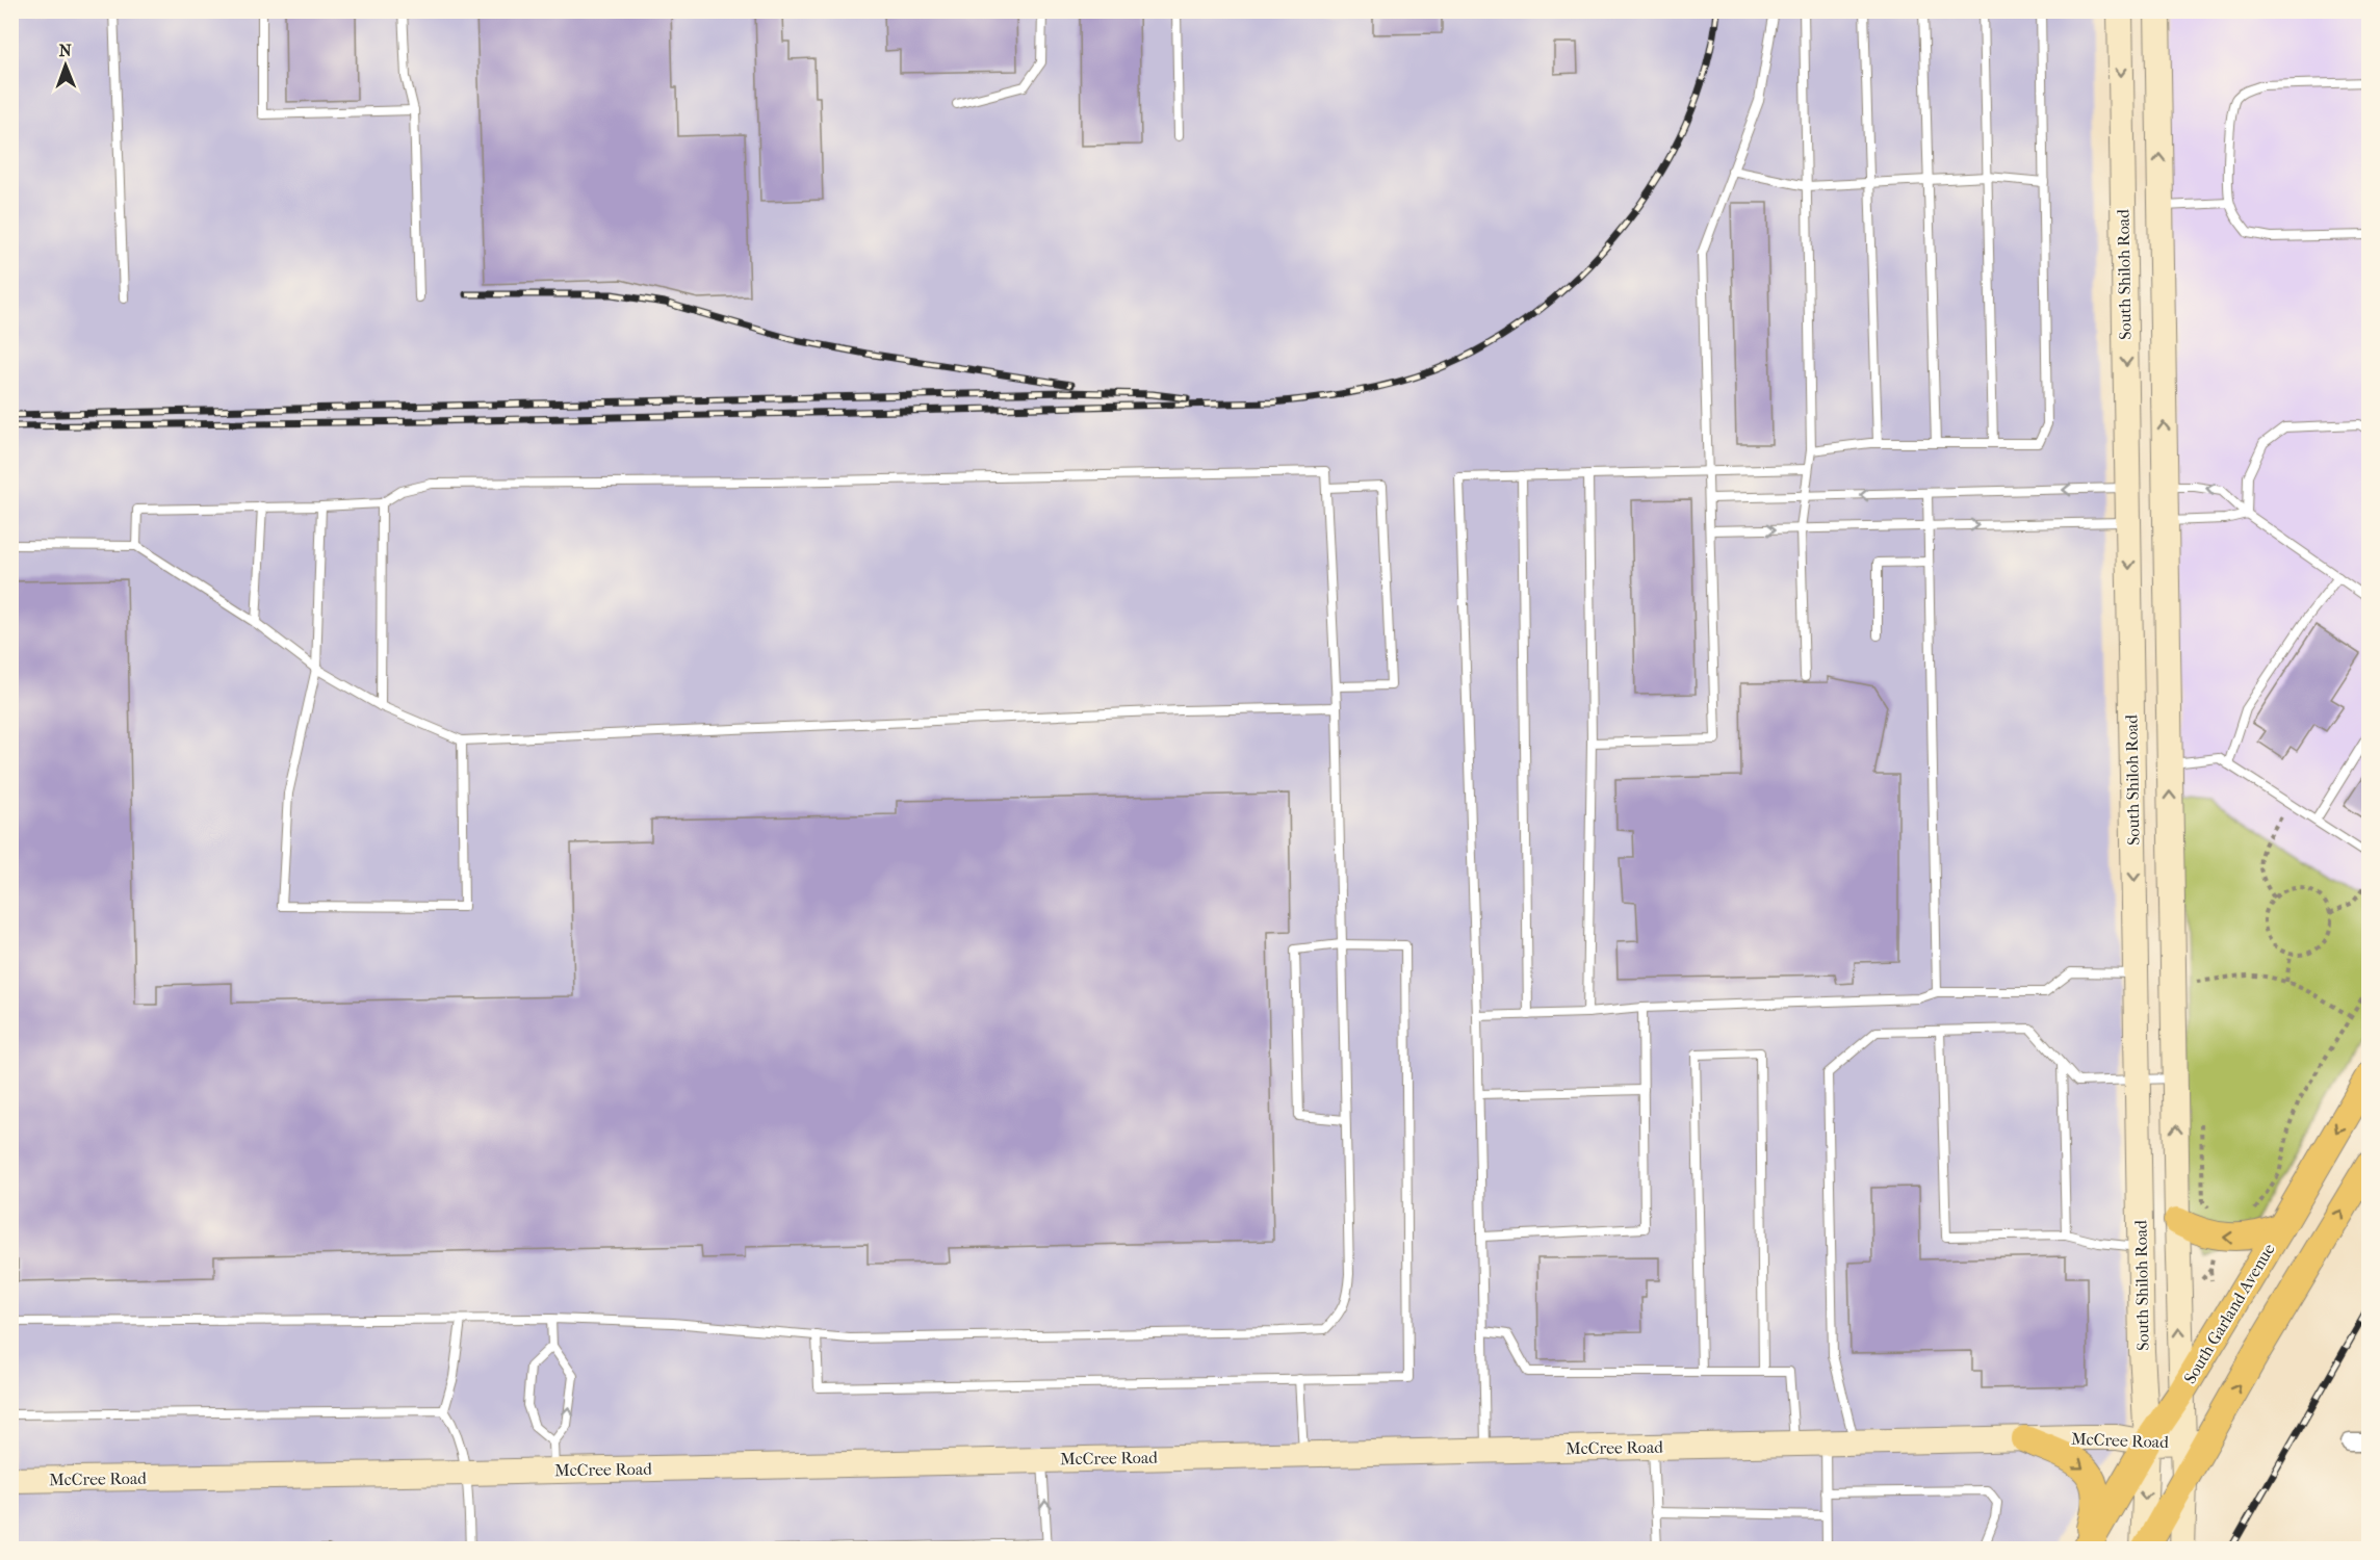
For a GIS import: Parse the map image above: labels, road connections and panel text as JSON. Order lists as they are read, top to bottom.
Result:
{
  "streets": {
    "main road": ["South Shiloh Road", "South Garland Avenue", "McCree Road"]
  },
  "crossings": [
    ["South Shiloh Road", "South Garland Avenue"],
    ["South Shiloh Road", "McCree Road"],
    ["South Garland Avenue", "McCree Road"]
  ],
  "north": "top"
}
